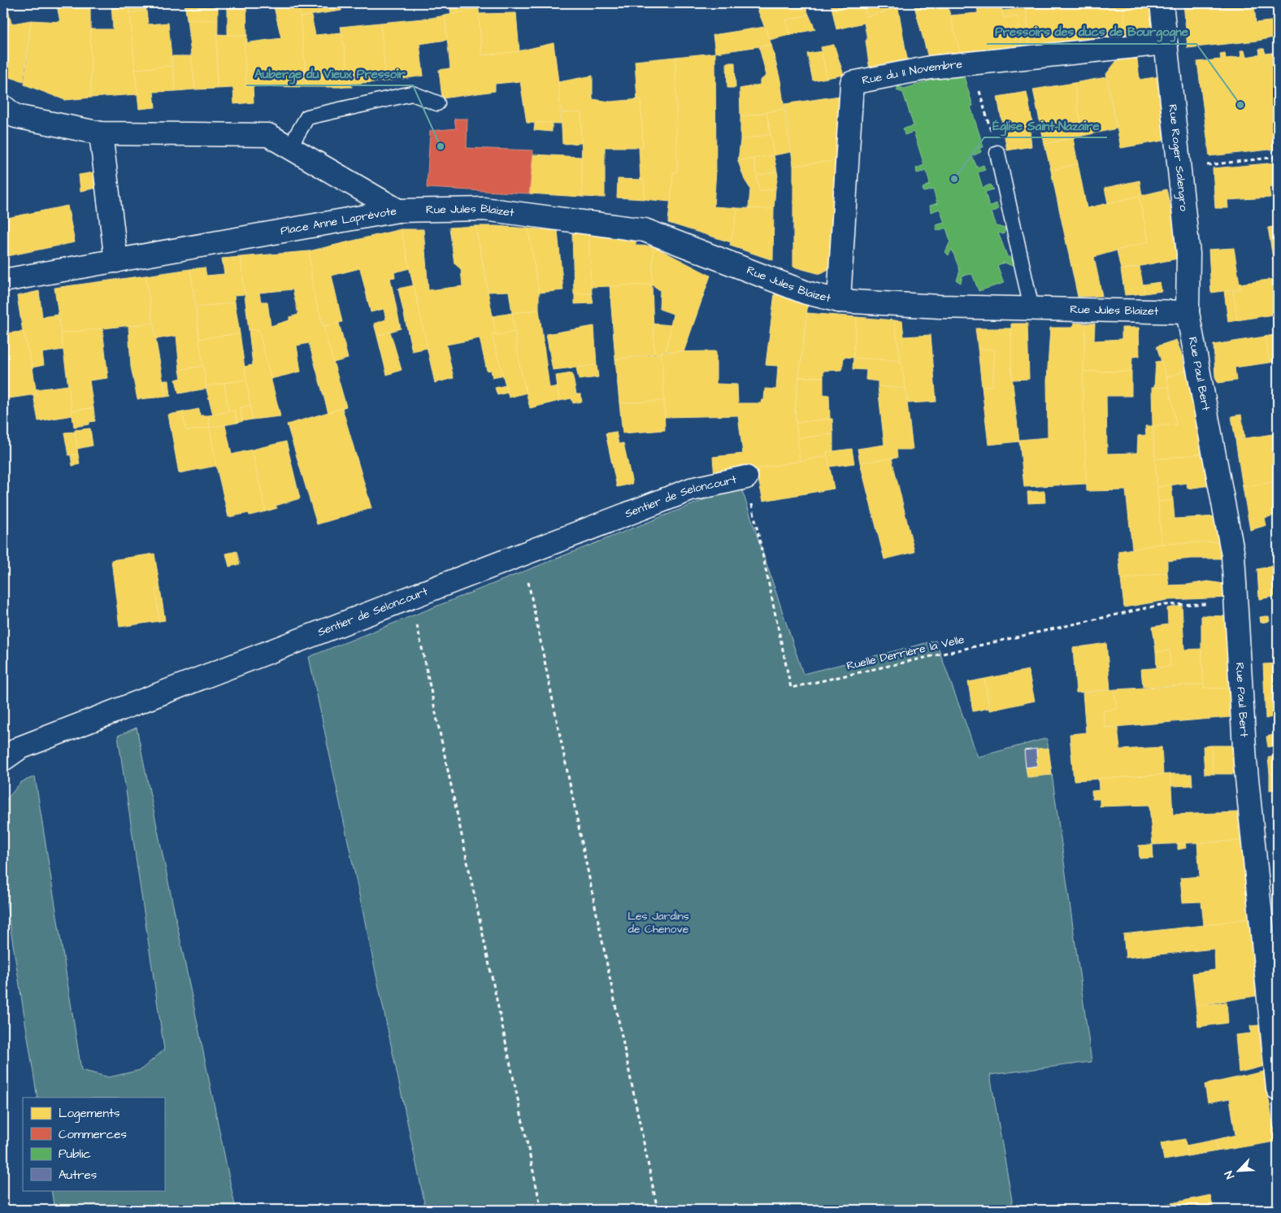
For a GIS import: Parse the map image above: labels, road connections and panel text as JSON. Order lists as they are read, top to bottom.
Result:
{
  "streets": {
    "street": [
      "Rue du 11 Novembre",
      "Rue Roger Salengro",
      "Rue Jules Blaizet",
      "Place Anne Laprévote",
      "Rue Paul Bert",
      "Sentier de Seloncourt"
    ],
    "path": ["Ruelle Derrière la Velle"]
  },
  "crossings": [
    ["Rue du 11 Novembre", "Rue Roger Salengro"],
    ["Rue du 11 Novembre", "Rue Jules Blaizet"],
    ["Rue Roger Salengro", "Rue Jules Blaizet"],
    ["Rue Roger Salengro", "Rue Paul Bert"],
    ["Rue Jules Blaizet", "Place Anne Laprévote"],
    ["Rue Jules Blaizet", "Rue Paul Bert"],
    ["Rue Paul Bert", "Ruelle Derrière la Velle"],
    ["Sentier de Seloncourt", "Ruelle Derrière la Velle"]
  ],
  "parks": ["Les Jardins de Chenove"],
  "places": ["Pressoirs des ducs de Bourgogne", "Auberge du Vieux Pressoir", "Église Saint-Nazaire"],
  "legend": [
    "Logements",
    "Commerces",
    "Public",
    "Autres"
  ],
  "north": "bottom left"
}
